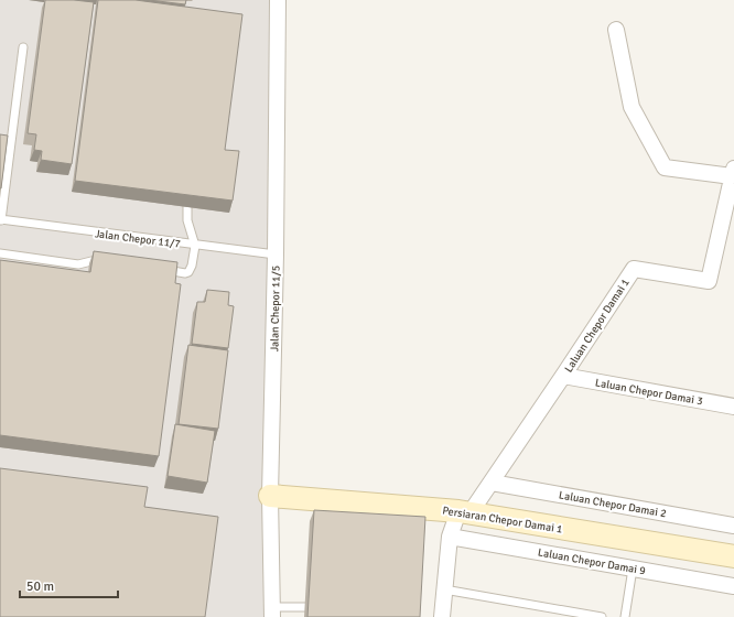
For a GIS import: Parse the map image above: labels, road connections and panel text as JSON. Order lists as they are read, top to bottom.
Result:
{
  "streets": {
    "street": [
      "Jalan Chepor 11/5",
      "Laluan Chepor Damai 1",
      "Laluan Chepor Damai 3",
      "Laluan Chepor Damai 2",
      "Persiaran Chepor Damai 1",
      "Laluan Chepor Damai 9"
    ],
    "lane": ["Jalan Chepor 11/7"]
  },
  "crossings": [
    ["Jalan Chepor 11/7", "Jalan Chepor 11/5"],
    ["Jalan Chepor 11/5", "Persiaran Chepor Damai 1"],
    ["Laluan Chepor Damai 1", "Laluan Chepor Damai 3"],
    ["Laluan Chepor Damai 1", "Laluan Chepor Damai 2"],
    ["Laluan Chepor Damai 1", "Persiaran Chepor Damai 1"],
    ["Laluan Chepor Damai 1", "Laluan Chepor Damai 9"]
  ],
  "scale_bar": "50 m"
}
